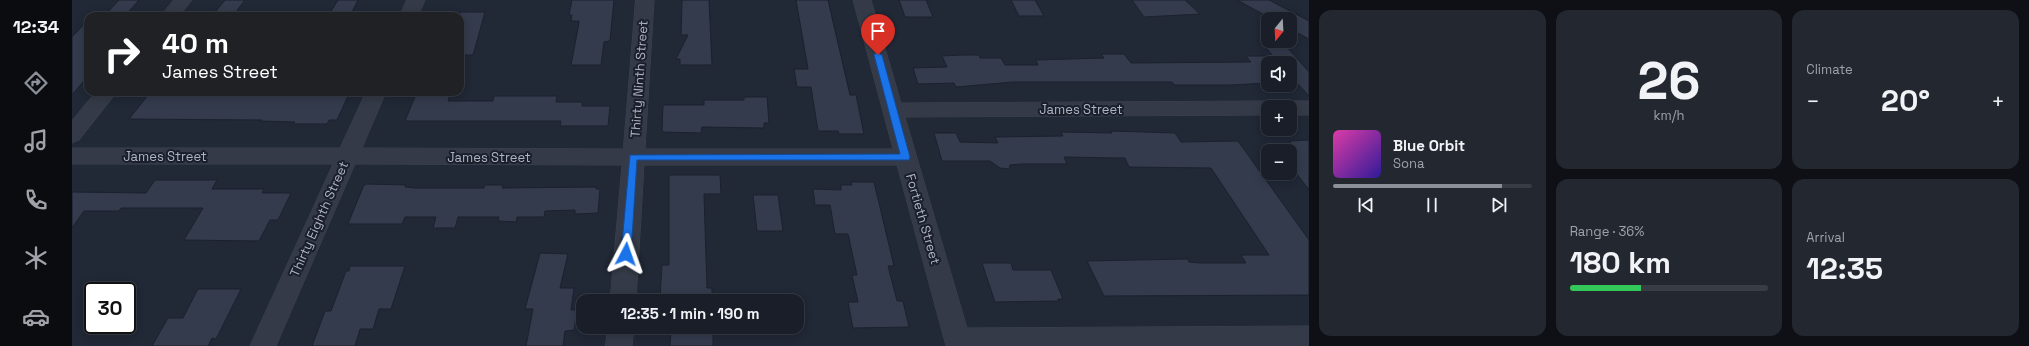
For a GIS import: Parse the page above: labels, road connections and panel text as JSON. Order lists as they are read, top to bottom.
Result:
{
  "streets": {
    "street": [
      "Thirty Ninth Street",
      "James Street",
      "Thirty Eighth Street",
      "Fortieth Street"
    ]
  },
  "crossings": [
    ["Thirty Ninth Street", "James Street"],
    ["James Street", "Thirty Eighth Street"],
    ["James Street", "Fortieth Street"]
  ],
  "north": "bottom",
  "page": {
    "tabs": "12:34",
    "tile": [
      ["26", "km/h"],
      "Climate",
      ["Range · 36%", "180 km"],
      ["Arrival", "12:35"]
    ],
    "map_buttons": ["+", "−"],
    "turn": ["40 m", "James Street"],
    "heat": ["−", "20°", "+"],
    "song": ["Blue Orbit", "Sona"],
    "limit": "30",
    "trip": "12:35 · 1 min · 190 m"
  }
}
